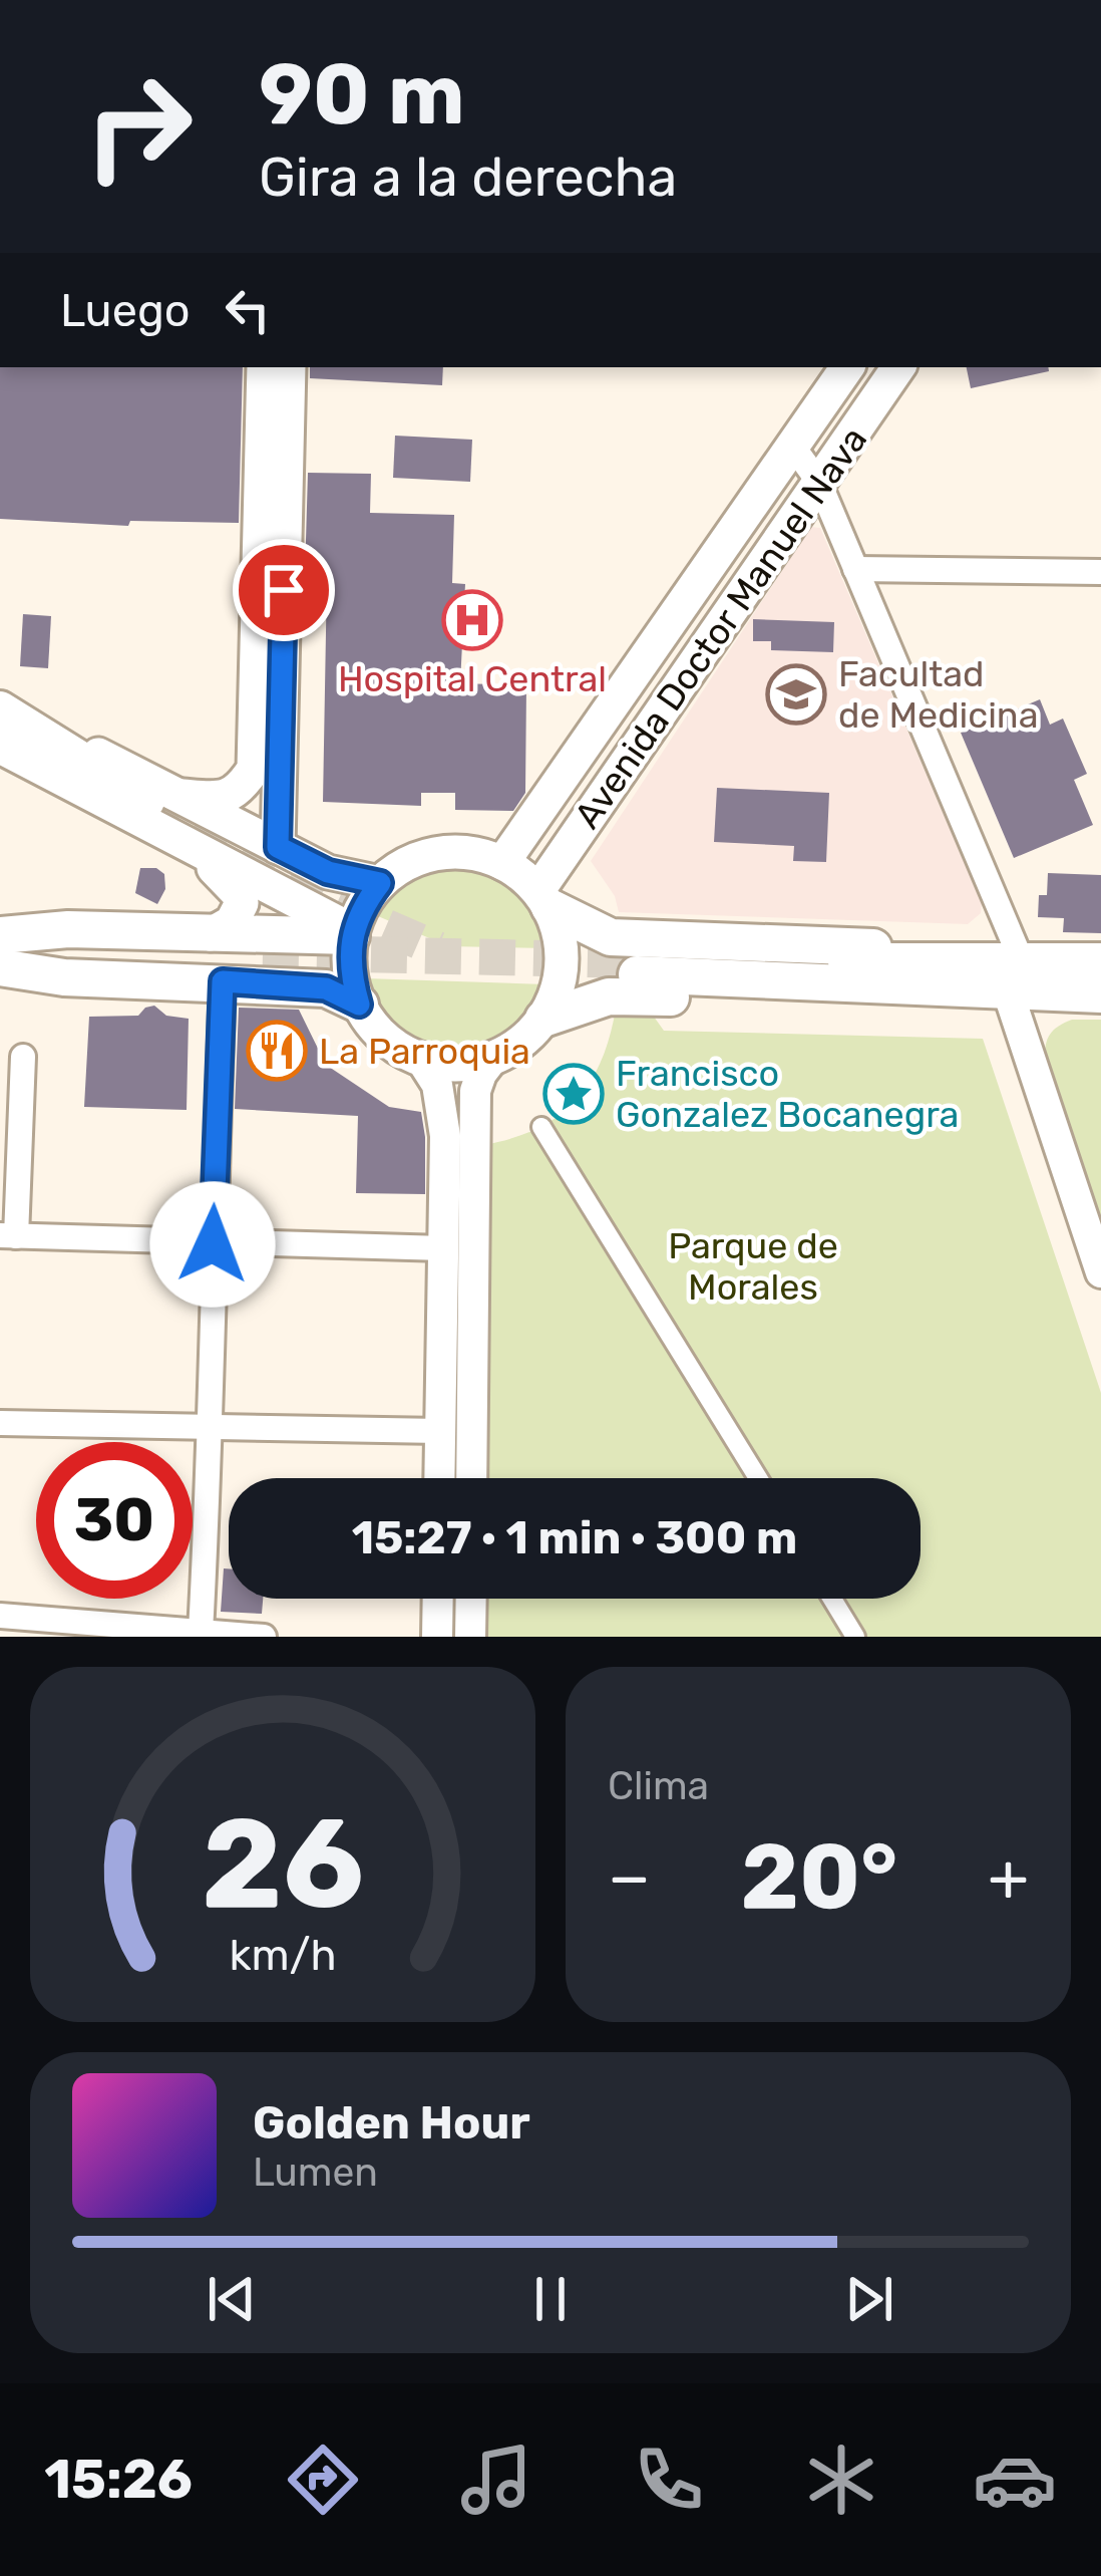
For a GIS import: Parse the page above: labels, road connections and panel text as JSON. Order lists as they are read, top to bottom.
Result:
{
  "streets": {
    "main road": ["Avenida Doctor Manuel Nava"]
  },
  "parks": ["Parque de Morales"],
  "places": {
    "hospital": ["Hospital Central"],
    "school or university": ["Facultad de Medicina"],
    "restaurant": ["La Parroquia"],
    "place": ["Francisco Gonzalez Bocanegra"]
  },
  "page": {
    "turn": ["90 m", "Gira a la derecha"],
    "then": "Luego",
    "limit": "30",
    "trip": "15:27 · 1 min · 300 m",
    "tile": "Clima",
    "heat": ["−", "20°", "+"],
    "song": ["Golden Hour", "Lumen"],
    "tabs": "15:26",
    "gauge": ["26", "km/h"]
  }
}
